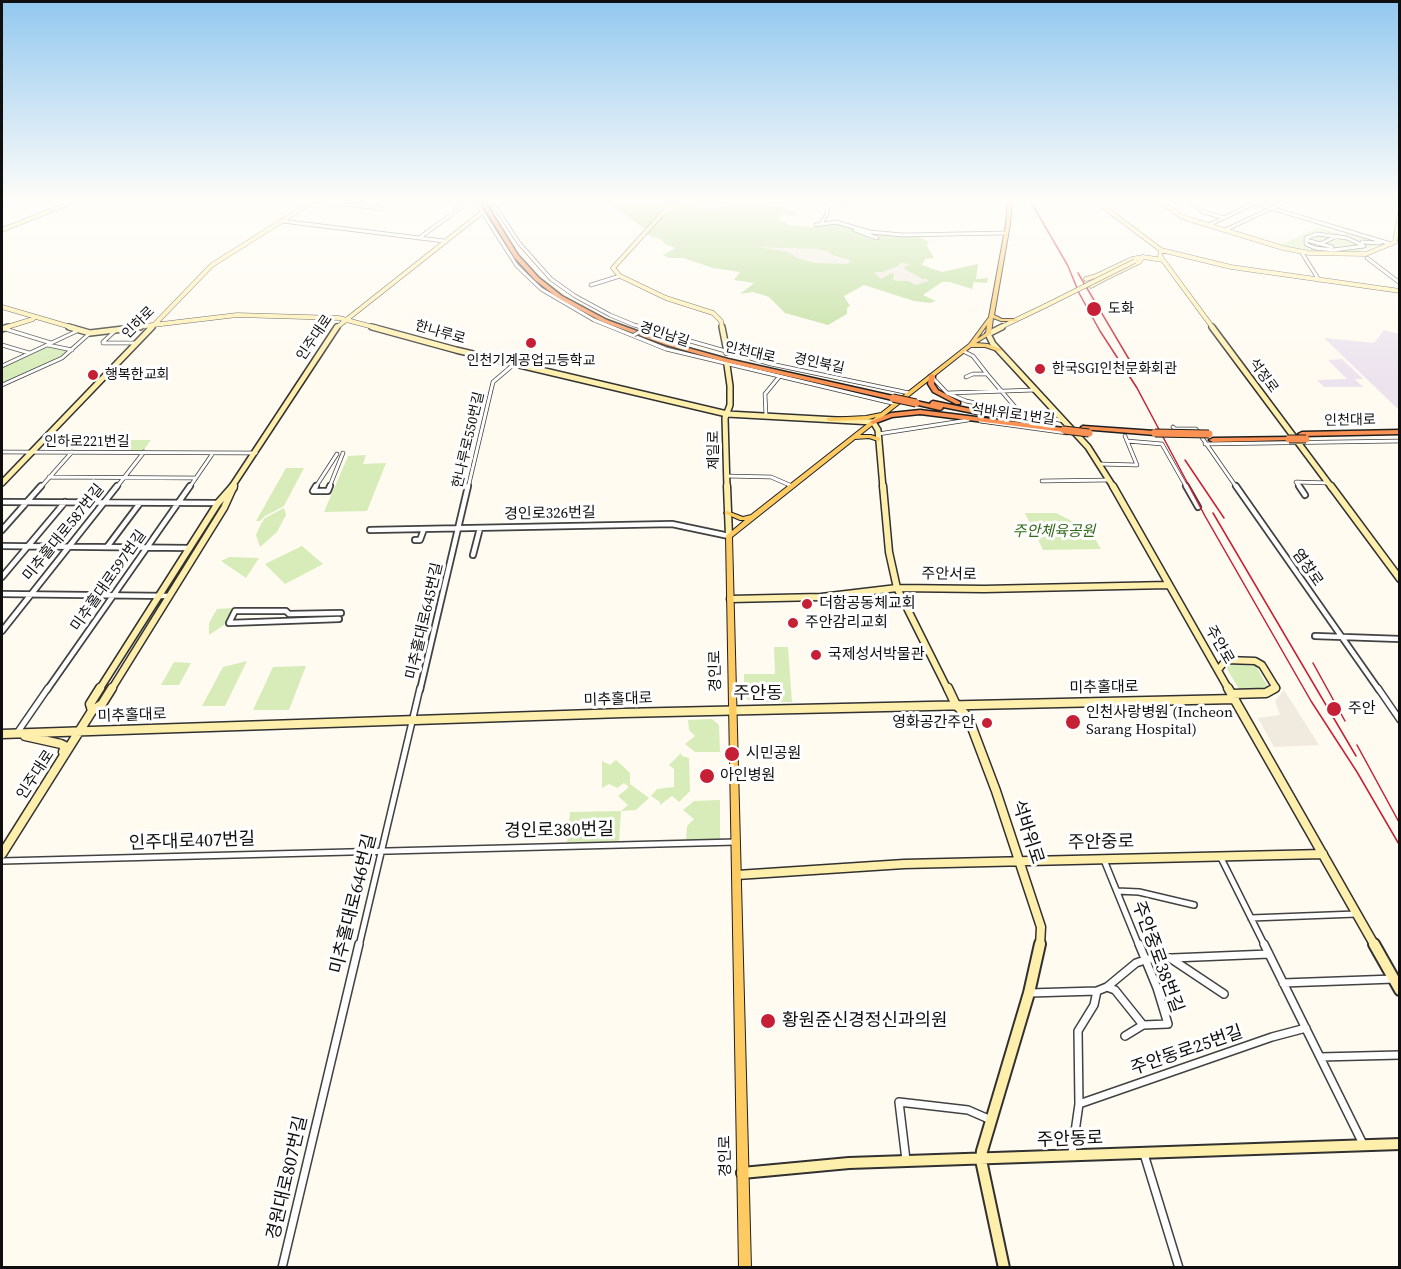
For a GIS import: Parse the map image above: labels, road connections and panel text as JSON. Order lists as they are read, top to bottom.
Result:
{
  "streets": {
    "highway": ["인천대로"],
    "main road": [
      "인하로",
      "한나루로",
      "인주대로",
      "석정로",
      "제일로",
      "주안서로",
      "주안로",
      "경인로",
      "미추홀대로",
      "석바위로",
      "주안중로",
      "주안동로"
    ],
    "street": [
      "경인남길",
      "경인북길",
      "석바위로1번길",
      "한나루로550번길",
      "인하로221번길",
      "경인로326번길",
      "미추홀대로587번길",
      "염창로",
      "미추홀대로597번길",
      "미추홀대로645번길",
      "경인로380번길",
      "인주대로407번길",
      "미추홀대로646번길",
      "주안중로38번길",
      "주안동로25번길",
      "경원대로807번길"
    ]
  },
  "crossings": [
    ["인하로", "한나루로"],
    ["인하로", "인하로221번길"],
    ["한나루로", "인주대로"],
    ["한나루로", "한나루로550번길"],
    ["한나루로", "제일로"],
    ["한나루로", "석바위로"],
    ["경인남길", "인천대로"],
    ["경인남길", "제일로"],
    ["인주대로", "인하로221번길"],
    ["인주대로", "미추홀대로"],
    ["인천대로", "주안로"],
    ["석바위로1번길", "주안로"],
    ["석바위로1번길", "석바위로"],
    ["한나루로550번길", "경인로326번길"],
    ["한나루로550번길", "미추홀대로645번길"],
    ["인하로221번길", "미추홀대로587번길"],
    ["인하로221번길", "미추홀대로597번길"],
    ["제일로", "경인로326번길"],
    ["제일로", "경인로"],
    ["경인로326번길", "미추홀대로645번길"],
    ["경인로326번길", "경인로"],
    ["미추홀대로587번길", "미추홀대로597번길"],
    ["주안서로", "주안로"],
    ["주안서로", "경인로"],
    ["주안서로", "석바위로"],
    ["미추홀대로597번길", "미추홀대로"],
    ["미추홀대로645번길", "미추홀대로"],
    ["미추홀대로645번길", "미추홀대로646번길"],
    ["주안로", "미추홀대로"],
    ["주안로", "주안중로"],
    ["경인로", "미추홀대로"],
    ["경인로", "경인로380번길"],
    ["경인로", "주안중로"],
    ["경인로", "주안동로"],
    ["미추홀대로", "석바위로"],
    ["미추홀대로", "미추홀대로646번길"],
    ["경인로380번길", "인주대로407번길"],
    ["경인로380번길", "미추홀대로646번길"],
    ["석바위로", "주안중로"],
    ["석바위로", "주안동로"],
    ["인주대로407번길", "미추홀대로646번길"],
    ["주안중로", "주안중로38번길"],
    ["미추홀대로646번길", "경원대로807번길"]
  ],
  "districts": ["주안동"],
  "parks": ["주안체육공원"],
  "places": [
    "도화",
    "인천기계공업고등학교",
    "한국SGI인천문화회관",
    "행복한교회",
    "더함공동체교회",
    "주안감리교회",
    "국제성서박물관",
    "주안",
    "인천사랑병원 (Incheon Sarang Hospital)",
    "영화공간주안",
    "시민공원",
    "아인병원",
    "황원준신경정신과의원"
  ]
}
